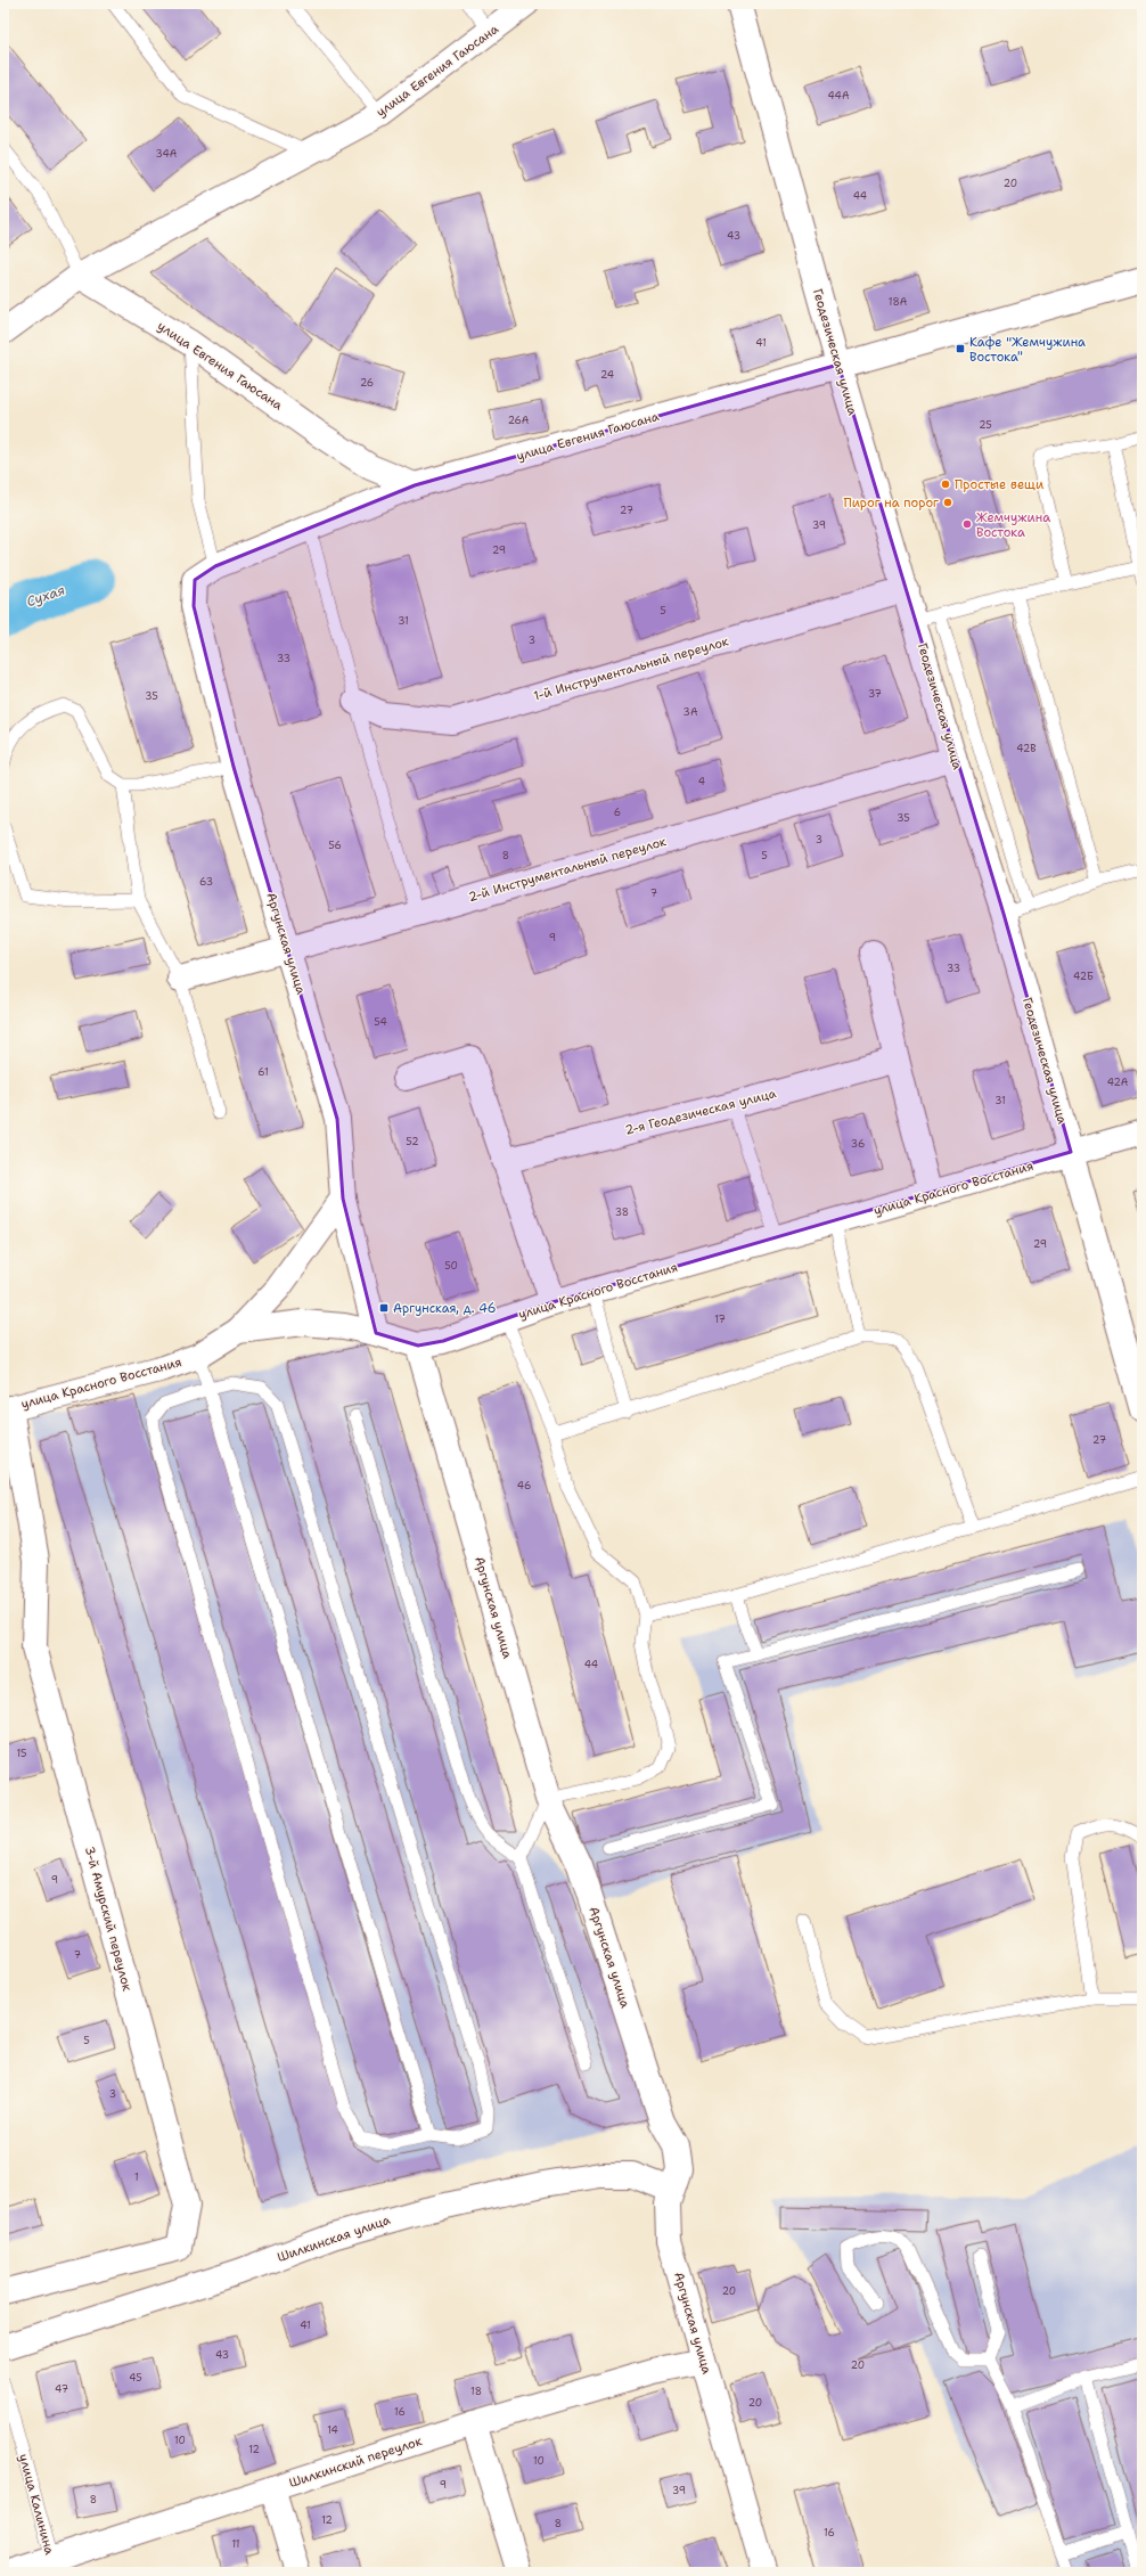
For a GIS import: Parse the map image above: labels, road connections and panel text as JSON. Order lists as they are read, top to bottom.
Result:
{
  "streets": {
    "street": [
      "улица Евгения Гаюсана",
      "Геодезическая улица",
      "1-й Инструментальный переулок",
      "2-й Инструментальный переулок",
      "Аргунская улица",
      "2-я Геодезическая улица",
      "улица Красного Восстания",
      "3-й Амурский переулок",
      "Шилкинская улица",
      "Шилкинский переулок"
    ],
    "lane": ["улица Калинина"]
  },
  "crossings": [
    ["улица Евгения Гаюсана", "Геодезическая улица"],
    ["улица Евгения Гаюсана", "Аргунская улица"],
    ["Геодезическая улица", "1-й Инструментальный переулок"],
    ["Геодезическая улица", "2-й Инструментальный переулок"],
    ["Геодезическая улица", "улица Красного Восстания"],
    ["2-й Инструментальный переулок", "Аргунская улица"],
    ["Аргунская улица", "улица Красного Восстания"],
    ["Аргунская улица", "Шилкинская улица"],
    ["Аргунская улица", "Шилкинский переулок"],
    ["улица Красного Восстания", "3-й Амурский переулок"],
    ["Шилкинский переулок", "улица Калинина"]
  ],
  "water": ["Сухая"],
  "places": {
    "transit": ["Кафе \"Жемчужина Востока\"", "Аргунская, д. 46"],
    "other": ["Простые вещи", "Пирог на порог", "Жемчужина Востока"]
  },
  "house_numbers": [
    "44А",
    "34А",
    "20",
    "44",
    "43",
    "18А",
    "41",
    "24",
    "26",
    "26А",
    "25",
    "27",
    "39",
    "29",
    "5",
    "31",
    "3",
    "33",
    "37",
    "35",
    "3А",
    "42В",
    "4",
    "6",
    "35",
    "3",
    "56",
    "8",
    "5",
    "63",
    "7",
    "9",
    "33",
    "42Б",
    "54",
    "61",
    "42А",
    "31",
    "52",
    "36",
    "38",
    "29",
    "50",
    "17",
    "27",
    "46",
    "44",
    "15",
    "9",
    "7",
    "5",
    "3",
    "1",
    "20",
    "41",
    "43",
    "20",
    "45",
    "47",
    "18",
    "20",
    "16",
    "14",
    "10",
    "12",
    "10",
    "9",
    "39",
    "8",
    "12",
    "8",
    "16",
    "11"
  ]
}
